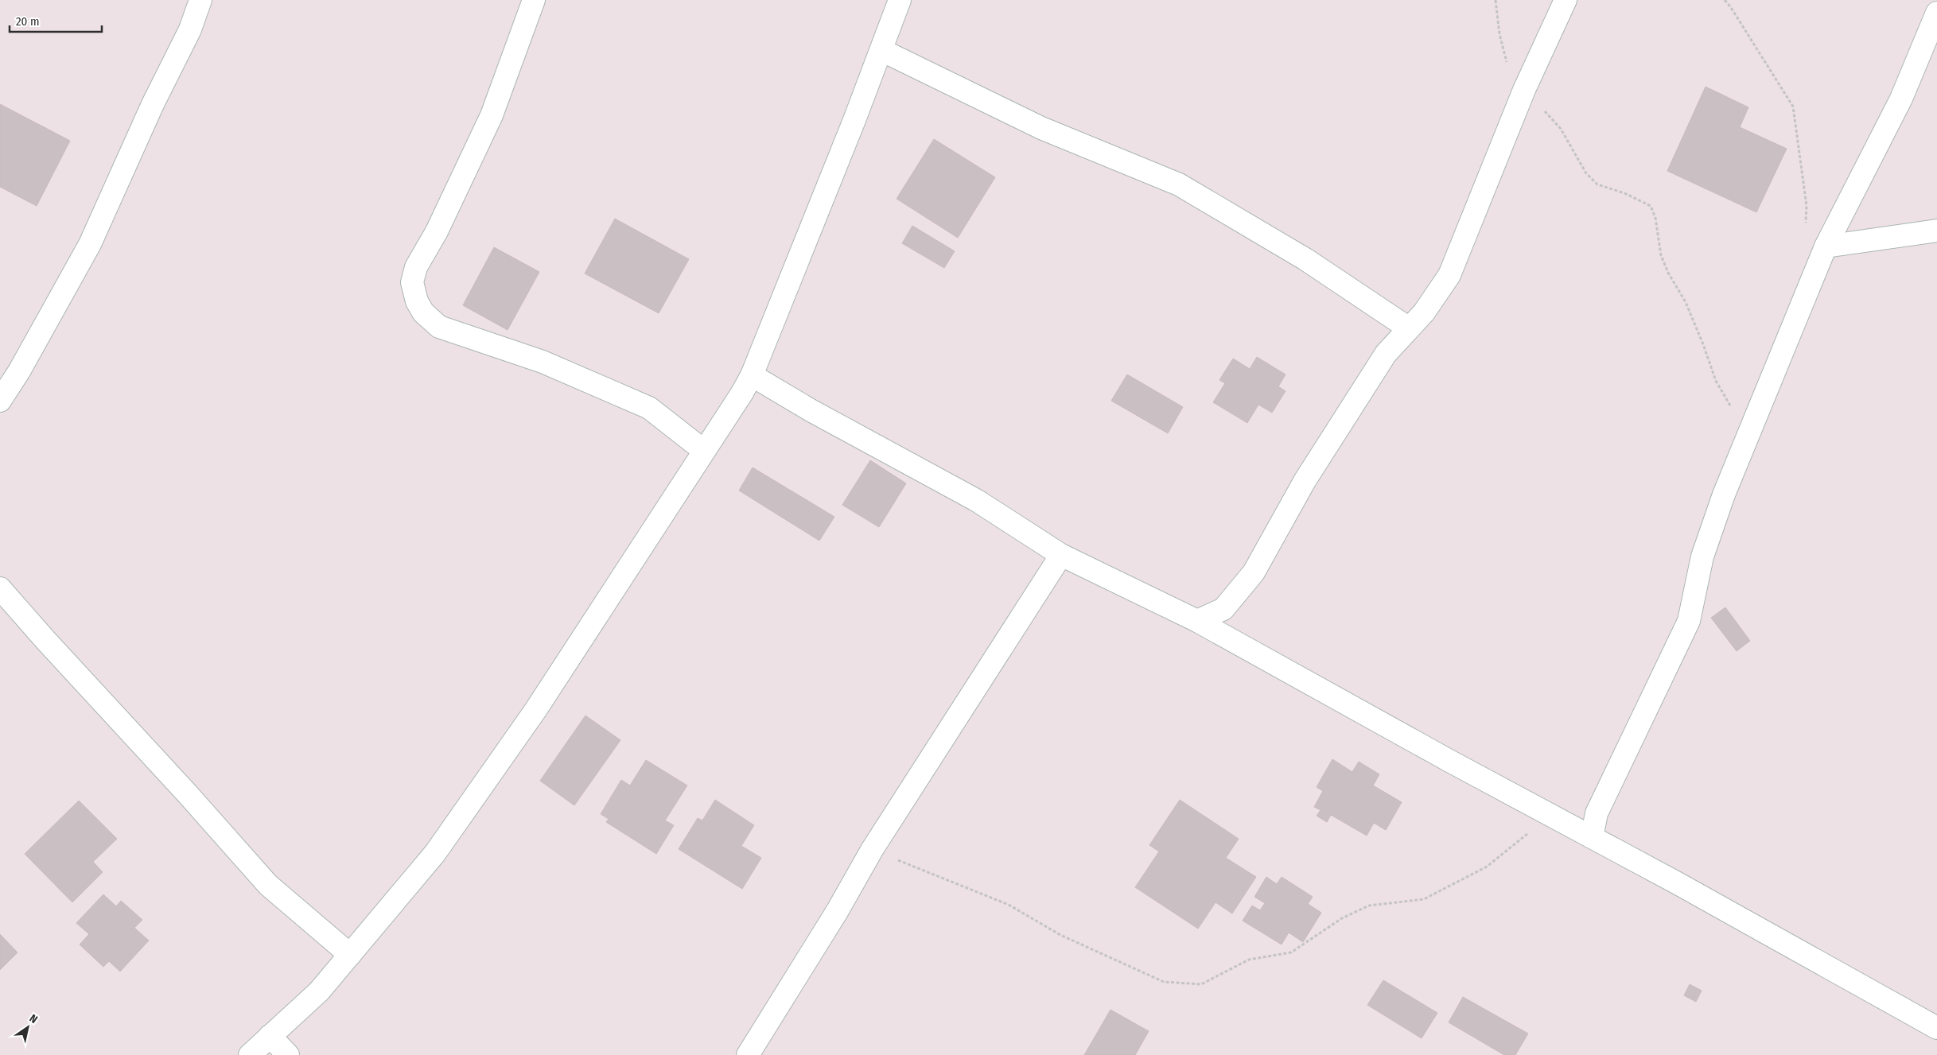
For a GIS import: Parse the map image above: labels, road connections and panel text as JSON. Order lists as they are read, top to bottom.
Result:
{
  "scale_bar": "20 m",
  "north": "top right"
}
